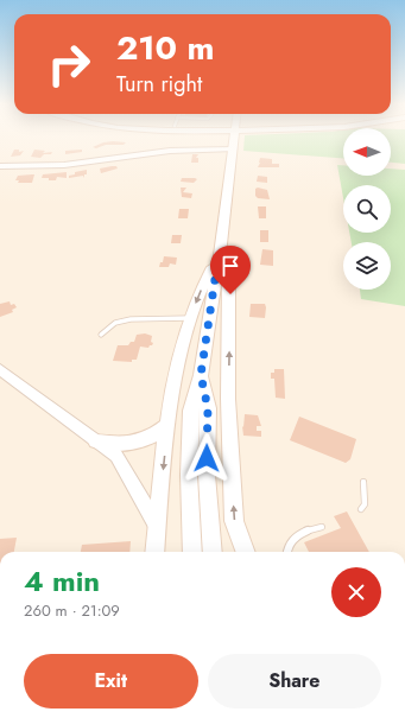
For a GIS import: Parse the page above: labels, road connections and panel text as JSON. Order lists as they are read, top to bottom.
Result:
{
  "north": "left",
  "page": {
    "turn": ["210 m", "Turn right"],
    "heading": ["4 min", "260 m · 21:09"],
    "buttons": ["Exit", "Share"]
  }
}
